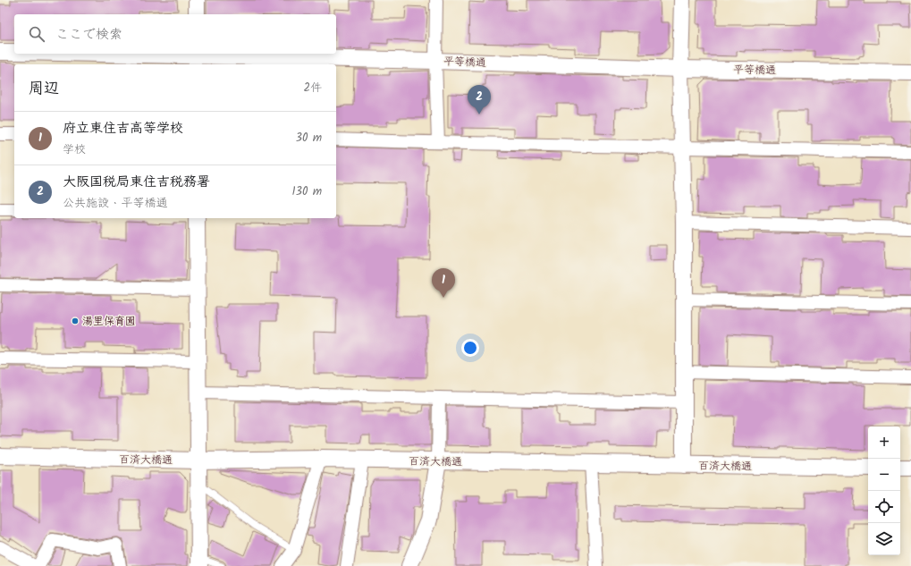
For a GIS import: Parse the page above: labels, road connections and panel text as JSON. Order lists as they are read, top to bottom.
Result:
{
  "streets": {
    "street": ["平等橋通", "百済大橋通"]
  },
  "places": ["湯里保育園"],
  "page": {
    "search": "ここで検索",
    "heading": ["周辺", "2件"],
    "pins": ["2", "1"],
    "list": [
      {
        "mark": "1",
        "name": "府立東住吉高等学校",
        "note": "学校",
        "value": "30 m"
      },
      {
        "mark": "2",
        "name": "大阪国税局東住吉税務署",
        "note": "公共施設 · 平等橋通",
        "value": "130 m"
      }
    ],
    "map_buttons": ["+", "−"]
  }
}
